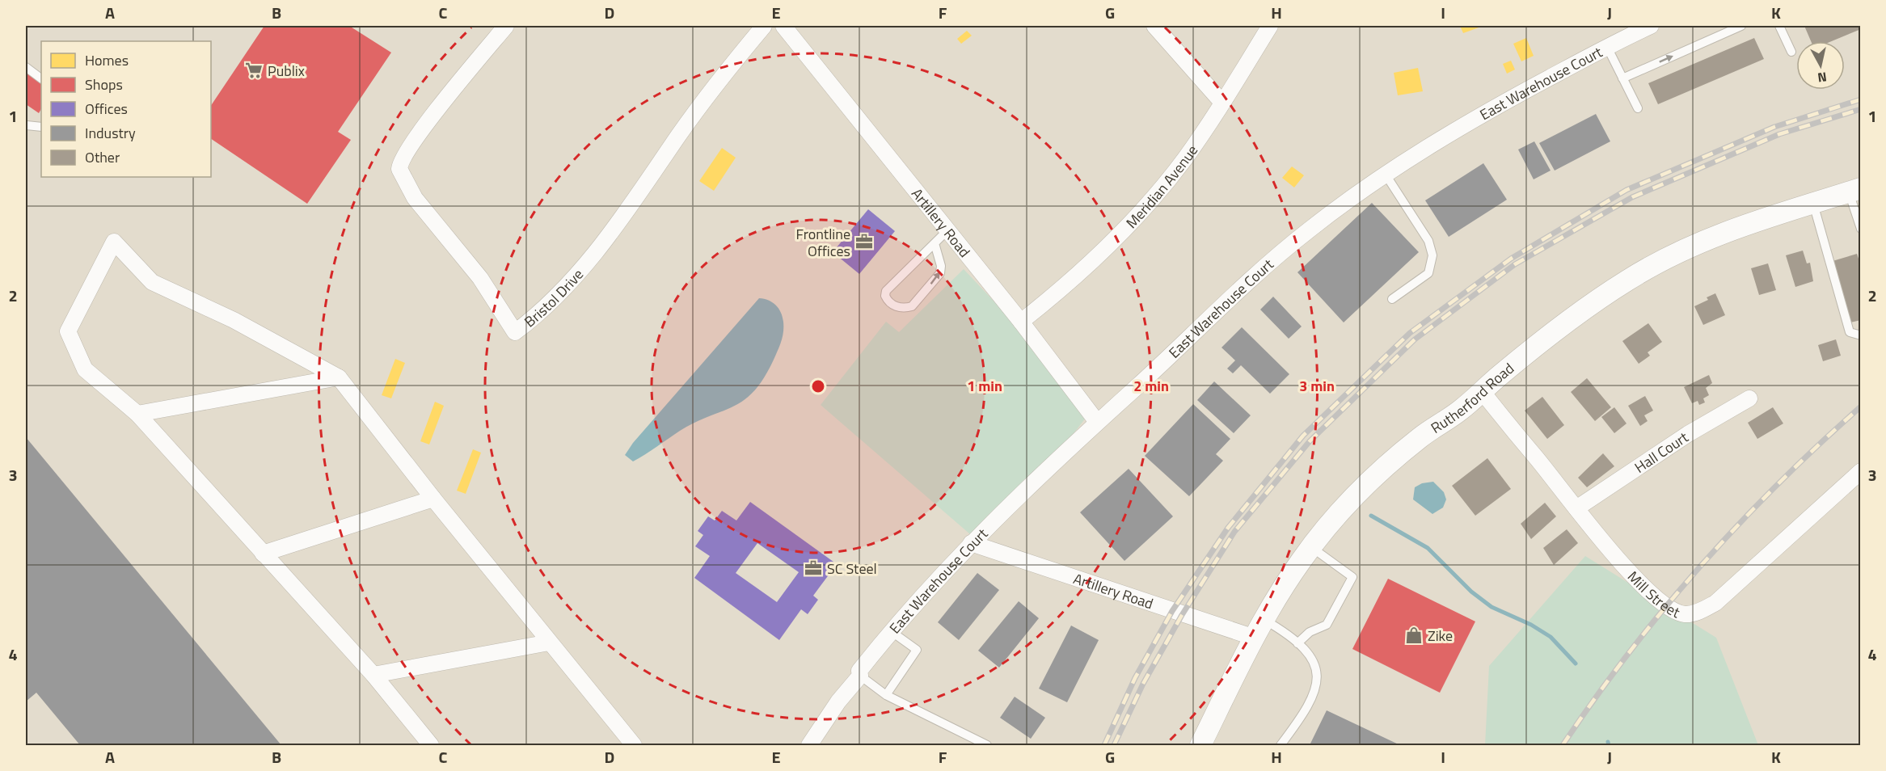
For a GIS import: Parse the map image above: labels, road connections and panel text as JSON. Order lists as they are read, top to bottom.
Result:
{
  "streets": {
    "street": [
      "East Warehouse Court",
      "Meridian Avenue",
      "Artillery Road",
      "Bristol Drive",
      "Rutherford Road",
      "Hall Court",
      "Mill Street"
    ]
  },
  "crossings": [
    ["East Warehouse Court", "Artillery Road"],
    ["Meridian Avenue", "Artillery Road"],
    ["Artillery Road", "Rutherford Road"],
    ["Rutherford Road", "Mill Street"],
    ["Hall Court", "Mill Street"]
  ],
  "places": {
    "supermarket": ["Publix"],
    "office": ["Frontline Offices", "SC Steel"],
    "shop": ["Zike"]
  },
  "legend": [
    "Homes",
    "Shops",
    "Offices",
    "Industry",
    "Other"
  ],
  "north": "bottom",
  "grid": {
    "columns": [
      "A",
      "B",
      "C",
      "D",
      "E",
      "F",
      "G",
      "H",
      "I",
      "J",
      "K"
    ],
    "rows": [
      "1",
      "2",
      "3",
      "4"
    ]
  },
  "rings": ["1 min", "2 min", "3 min"]
}
